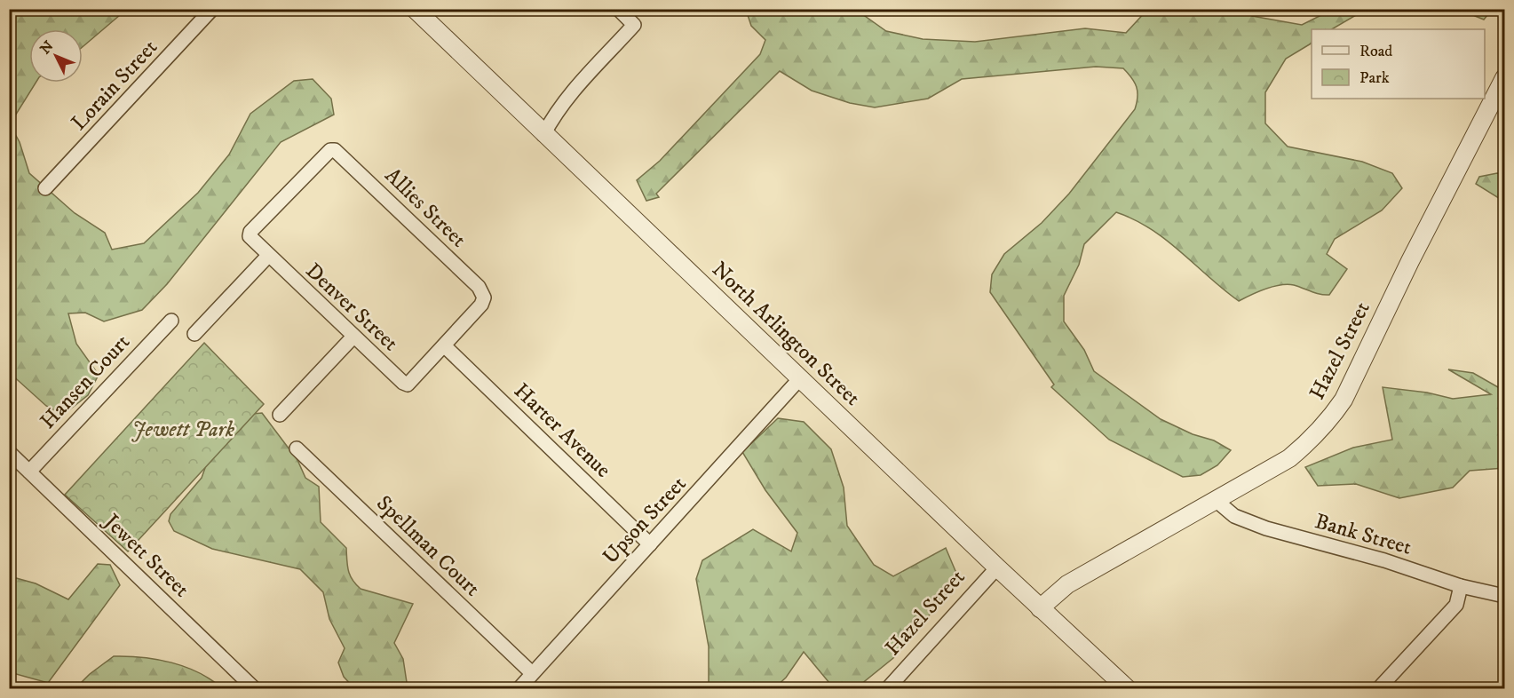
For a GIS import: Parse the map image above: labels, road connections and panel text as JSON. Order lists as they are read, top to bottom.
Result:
{
  "streets": {
    "street": [
      "Lorain Street",
      "Allies Street",
      "Denver Street",
      "North Arlington Street",
      "Hazel Street",
      "Hansen Court",
      "Harter Avenue",
      "Upson Street",
      "Bank Street",
      "Spellman Court",
      "Jewett Street"
    ]
  },
  "crossings": [
    ["Allies Street", "Denver Street"],
    ["Allies Street", "Harter Avenue"],
    ["Denver Street", "Harter Avenue"],
    ["North Arlington Street", "Hazel Street"],
    ["North Arlington Street", "Upson Street"],
    ["Hazel Street", "Bank Street"],
    ["Hansen Court", "Jewett Street"],
    ["Harter Avenue", "Upson Street"],
    ["Upson Street", "Spellman Court"]
  ],
  "parks": ["Jewett Park"],
  "legend": ["Road", "Park"],
  "north": "top left"
}
